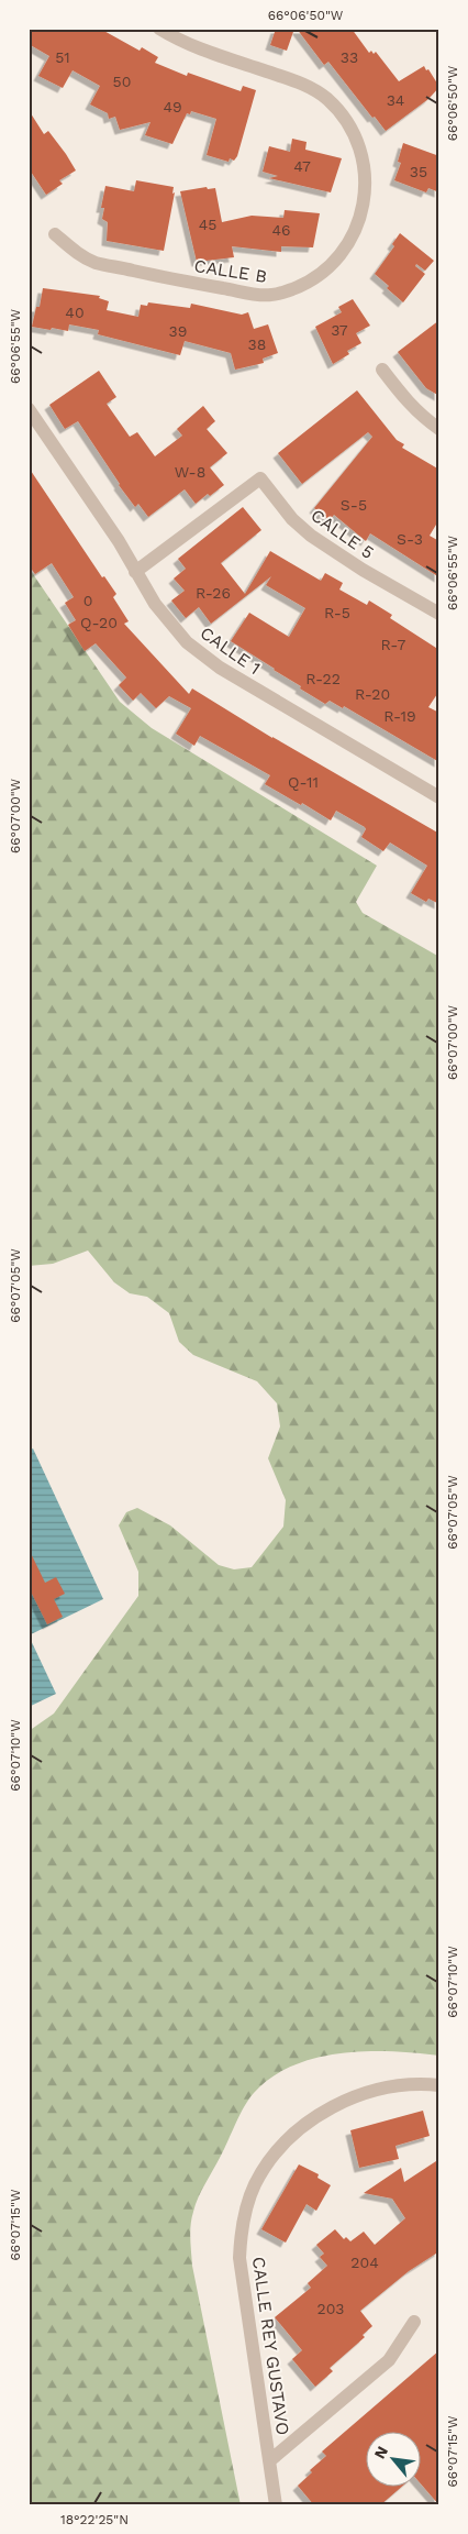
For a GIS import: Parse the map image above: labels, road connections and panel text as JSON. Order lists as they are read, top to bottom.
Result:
{
  "streets": {
    "street": [
      "CALLE B",
      "CALLE 5",
      "CALLE 1",
      "CALLE REY GUSTAVO"
    ]
  },
  "crossings": [
    ["CALLE 5", "CALLE 1"]
  ],
  "house_numbers": [
    "51",
    "33",
    "50",
    "34",
    "49",
    "47",
    "35",
    "45",
    "46",
    "40",
    "37",
    "39",
    "38",
    "W-8",
    "S-5",
    "S-3",
    "R-26",
    "0",
    "R-5",
    "Q-20",
    "R-7",
    "R-22",
    "R-20",
    "R-19",
    "Q-11",
    "204",
    "203"
  ],
  "north": "top left",
  "coordinates": [
    "66°06'50\"W",
    "66°06'55\"W",
    "66°07'00\"W",
    "66°07'05\"W",
    "66°07'10\"W",
    "66°07'15\"W",
    "18°22'25\"N"
  ]
}
